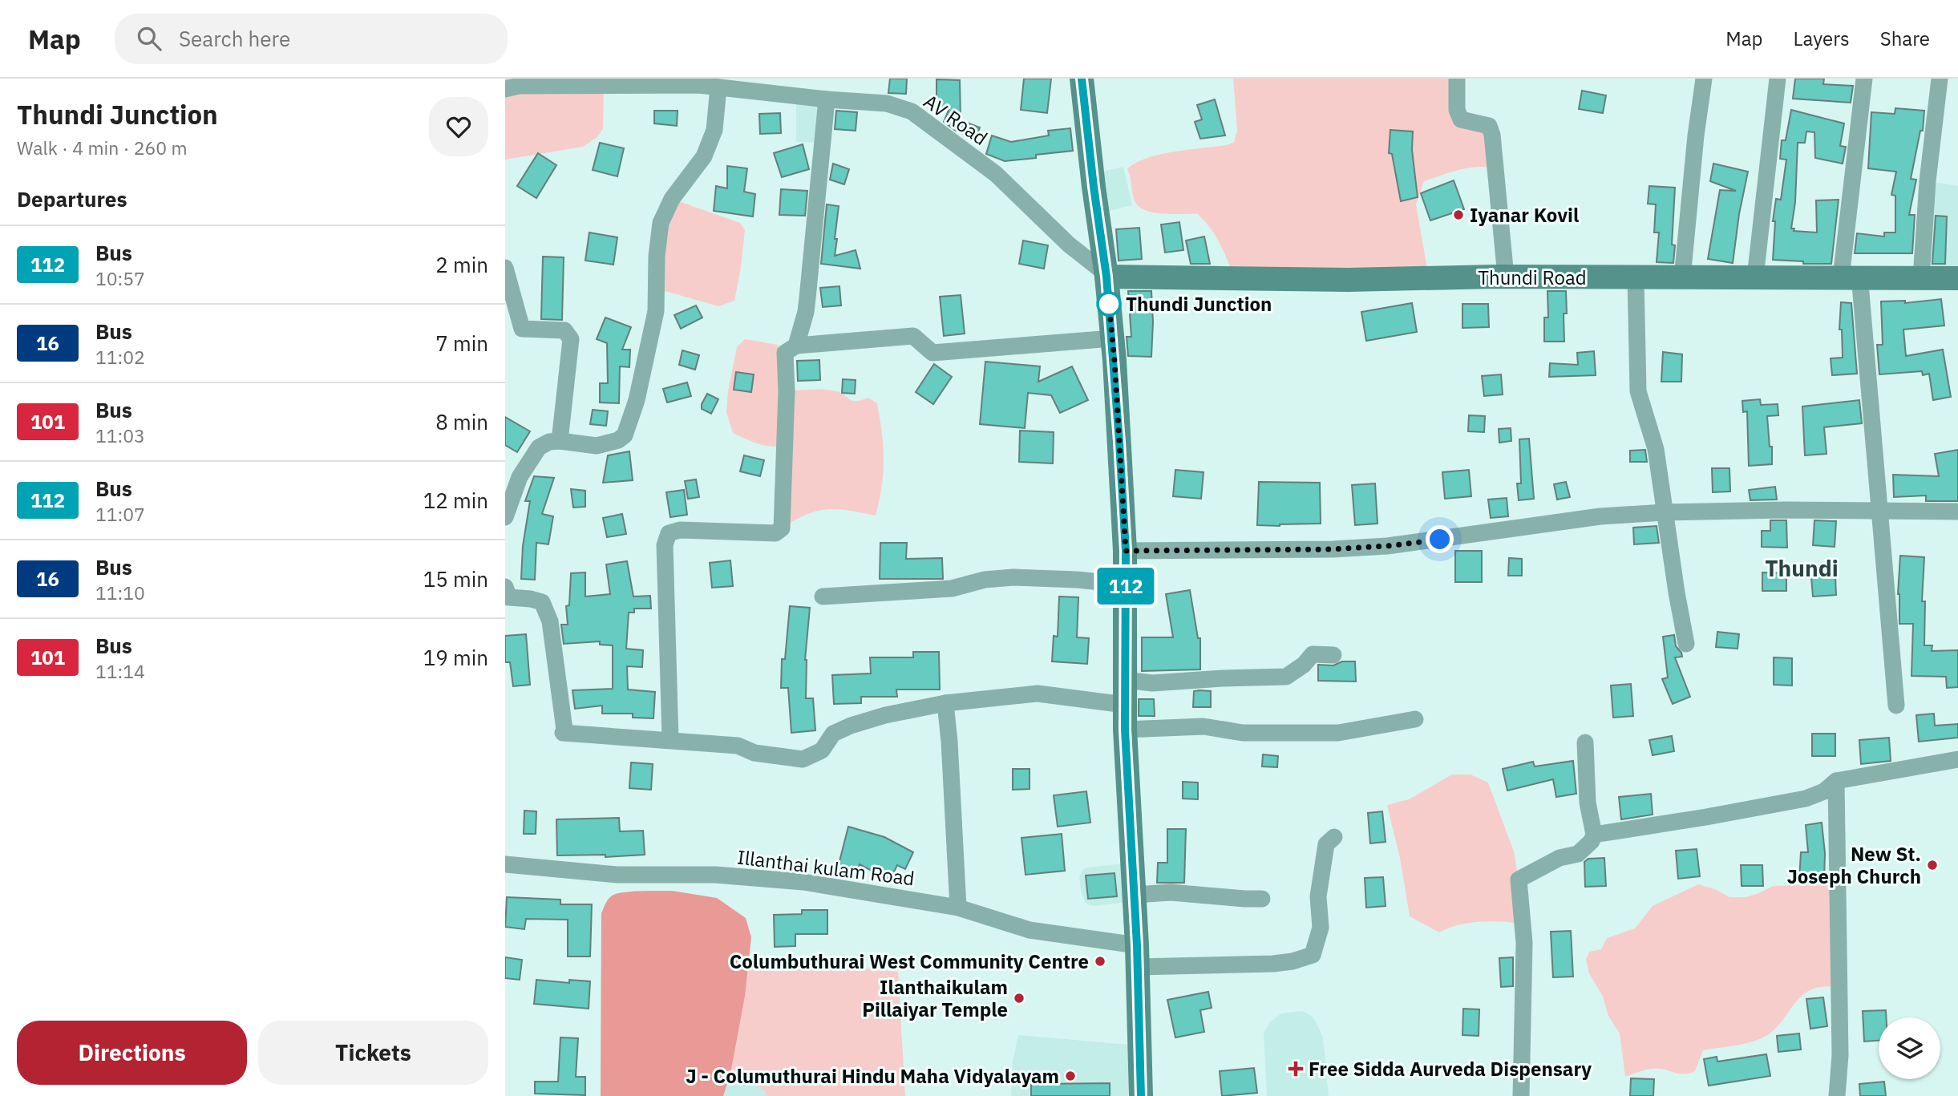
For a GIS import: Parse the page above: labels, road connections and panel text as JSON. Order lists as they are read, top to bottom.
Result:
{
  "streets": {
    "main road": ["Thundi Road"],
    "street": ["AV Road", "Illanthai kulam Road"]
  },
  "crossings": [
    ["AV Road", "Thundi Road"]
  ],
  "districts": ["Thundi"],
  "places": {
    "other": [
      "Iyanar Kovil",
      "Thundi Junction",
      "New St. Joseph Church",
      "Columbuthurai West Community Centre",
      "Ilanthaikulam Pillaiyar Temple",
      "J - Columuthurai Hindu Maha Vidyalayam"
    ],
    "health": ["Free Sidda Aurveda Dispensary"]
  },
  "lines": ["bus line 112"],
  "page": {
    "header": "Map",
    "search": "Search here",
    "nav": ["Map", "Layers", "Share"],
    "heading": [
      ["Thundi Junction", "Walk · 4 min · 260 m"],
      "Departures"
    ],
    "on_map": "112",
    "list": [
      {
        "mark": "112",
        "name": "Bus",
        "note": "10:57",
        "value": "2 min"
      },
      {
        "mark": "16",
        "name": "Bus",
        "note": "11:02",
        "value": "7 min"
      },
      {
        "mark": "101",
        "name": "Bus",
        "note": "11:03",
        "value": "8 min"
      },
      {
        "mark": "112",
        "name": "Bus",
        "note": "11:07",
        "value": "12 min"
      },
      {
        "mark": "16",
        "name": "Bus",
        "note": "11:10",
        "value": "15 min"
      },
      {
        "mark": "101",
        "name": "Bus",
        "note": "11:14",
        "value": "19 min"
      }
    ],
    "buttons": ["Directions", "Tickets"]
  }
}
